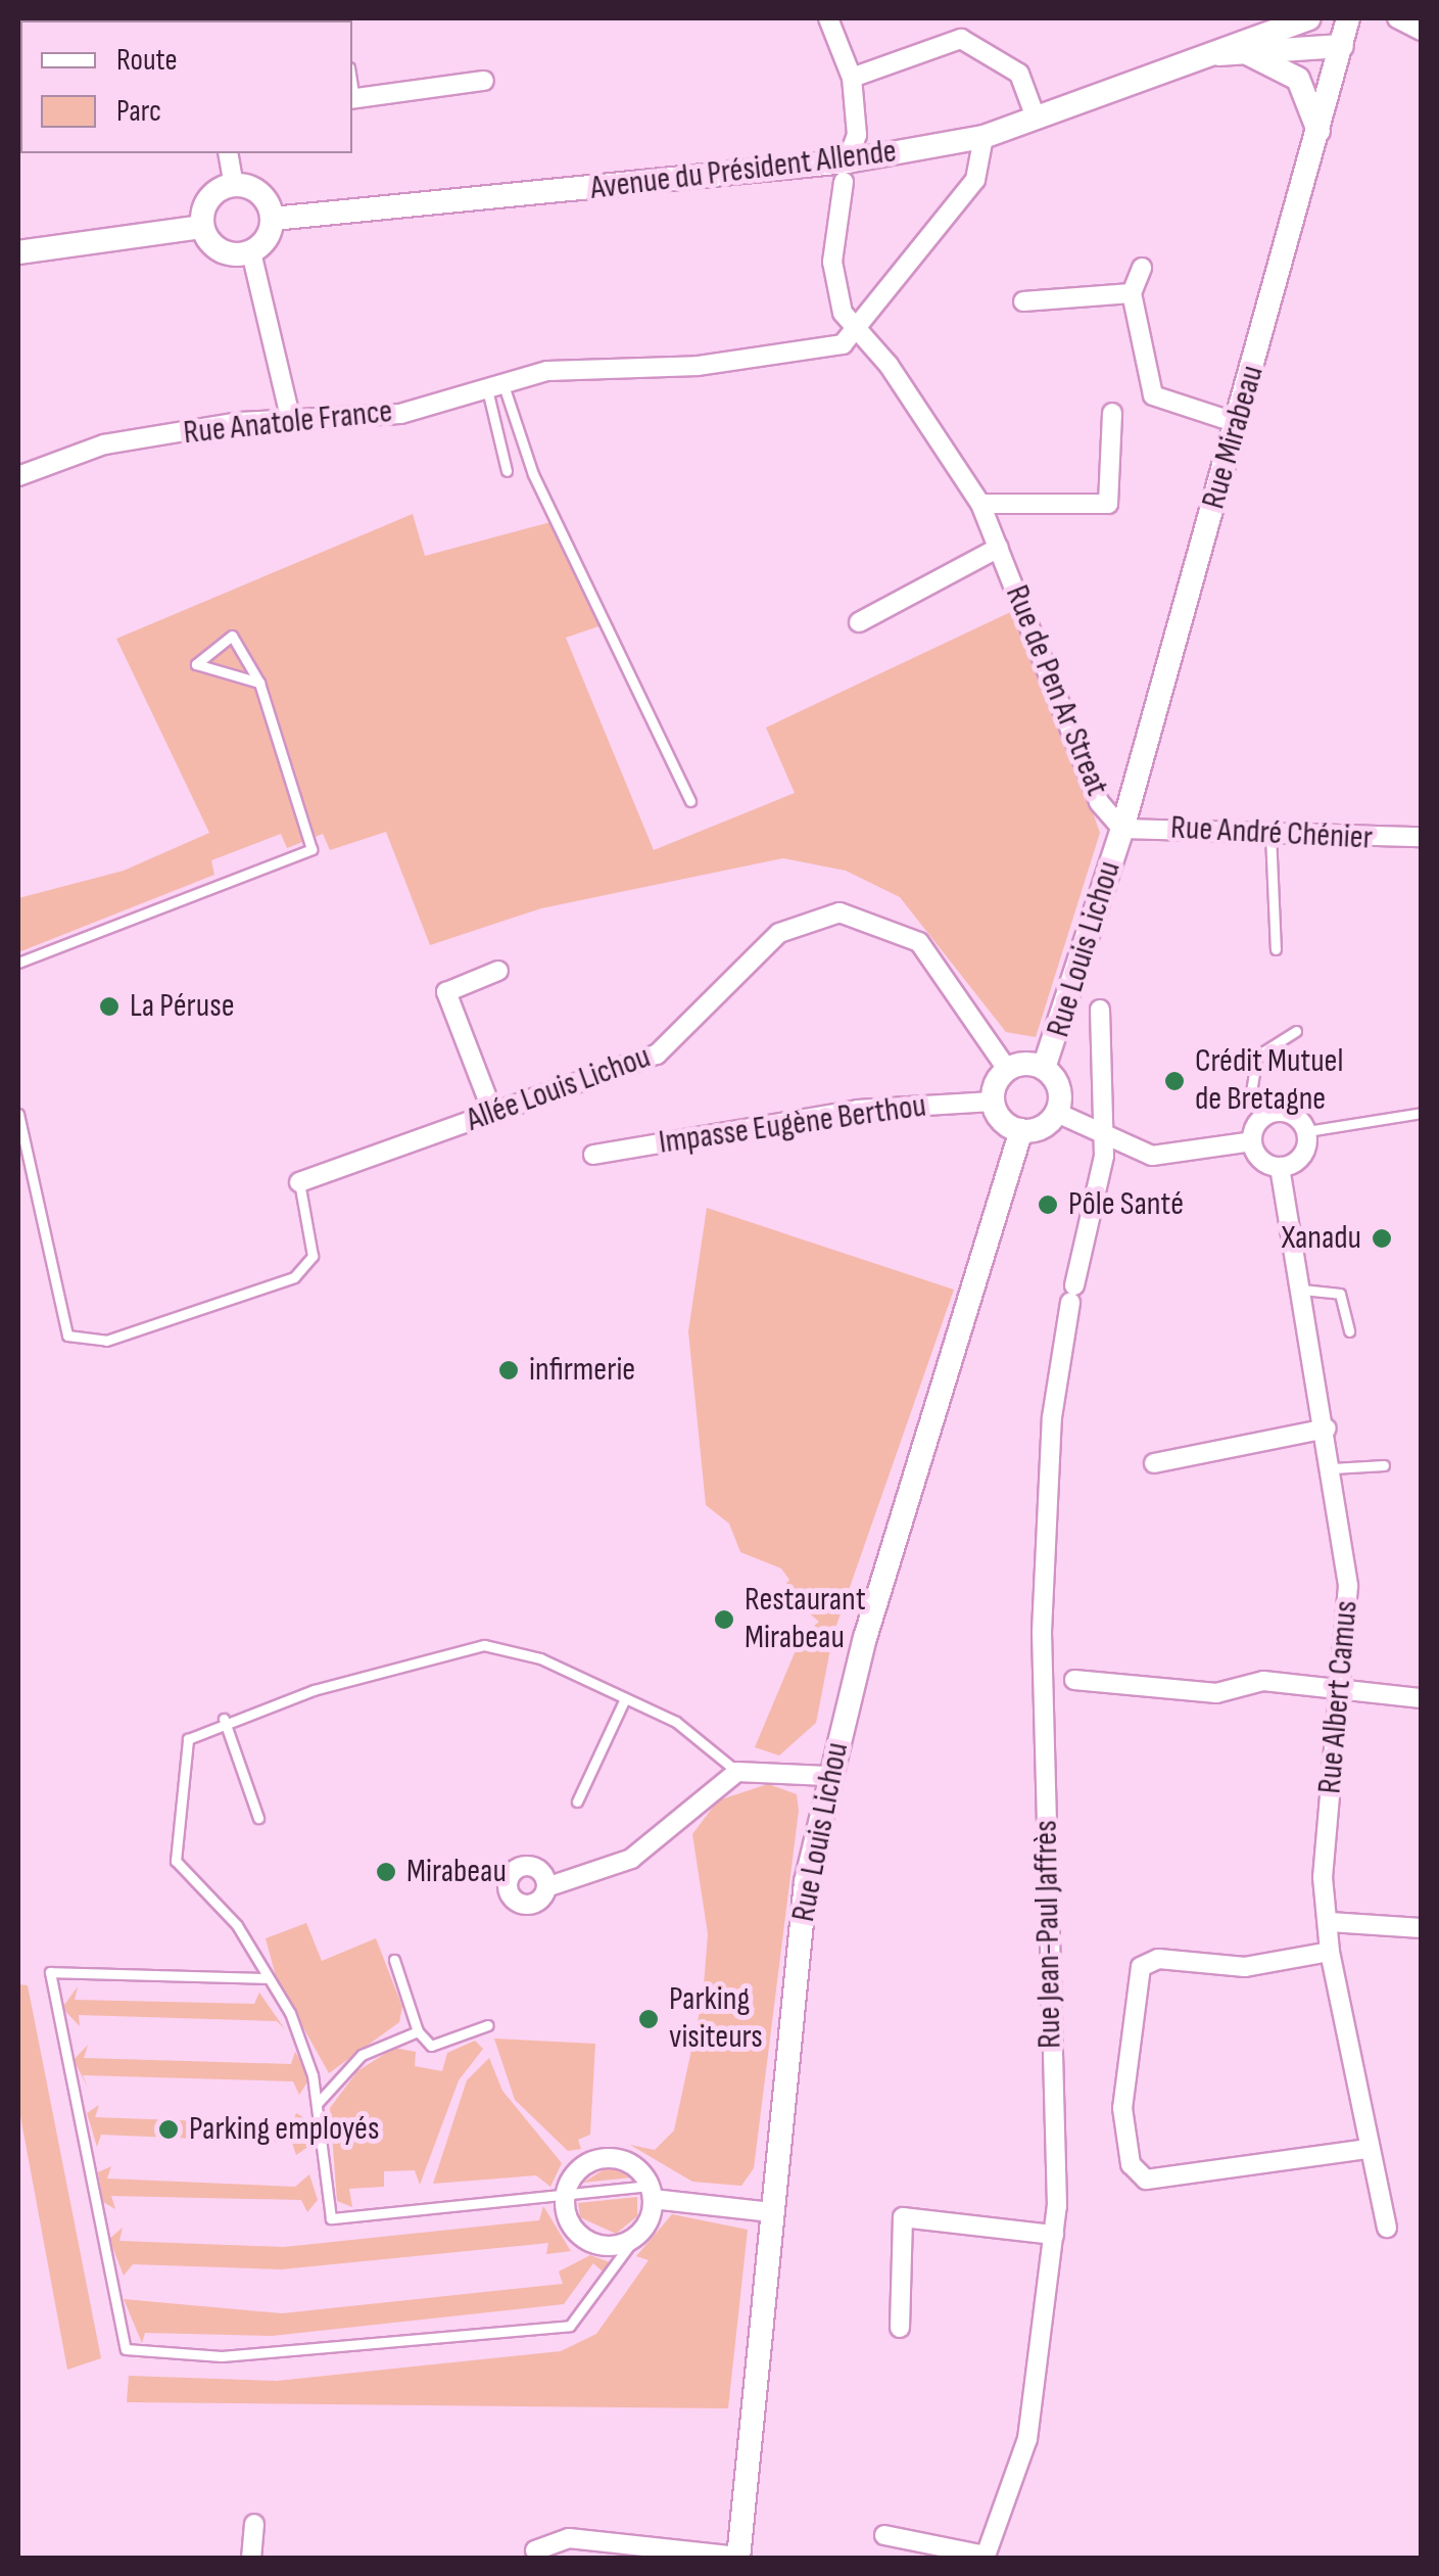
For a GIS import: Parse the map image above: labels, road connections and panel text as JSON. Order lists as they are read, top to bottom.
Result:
{
  "streets": {
    "main road": ["Avenue du Président Allende", "Rue Mirabeau", "Rue Louis Lichou"],
    "street": [
      "Rue Anatole France",
      "Rue de Pen Ar Streat",
      "Rue André Chénier",
      "Allée Louis Lichou",
      "Impasse Eugène Berthou",
      "Rue Albert Camus",
      "Rue Jean-Paul Jaffrès"
    ]
  },
  "crossings": [
    ["Avenue du Président Allende", "Rue Mirabeau"],
    ["Avenue du Président Allende", "Rue de Pen Ar Streat"],
    ["Rue Anatole France", "Rue de Pen Ar Streat"],
    ["Rue Mirabeau", "Rue de Pen Ar Streat"],
    ["Rue Mirabeau", "Rue André Chénier"],
    ["Rue Mirabeau", "Rue Louis Lichou"],
    ["Rue de Pen Ar Streat", "Rue André Chénier"],
    ["Rue de Pen Ar Streat", "Rue Louis Lichou"],
    ["Rue André Chénier", "Rue Louis Lichou"],
    ["Rue Louis Lichou", "Allée Louis Lichou"],
    ["Rue Louis Lichou", "Impasse Eugène Berthou"],
    ["Allée Louis Lichou", "Impasse Eugène Berthou"]
  ],
  "places": [
    "La Péruse",
    "Crédit Mutuel de Bretagne",
    "Pôle Santé",
    "Xanadu",
    "infirmerie",
    "Restaurant Mirabeau",
    "Mirabeau",
    "Parking visiteurs",
    "Parking employés"
  ],
  "legend": ["Route", "Parc"]
}
